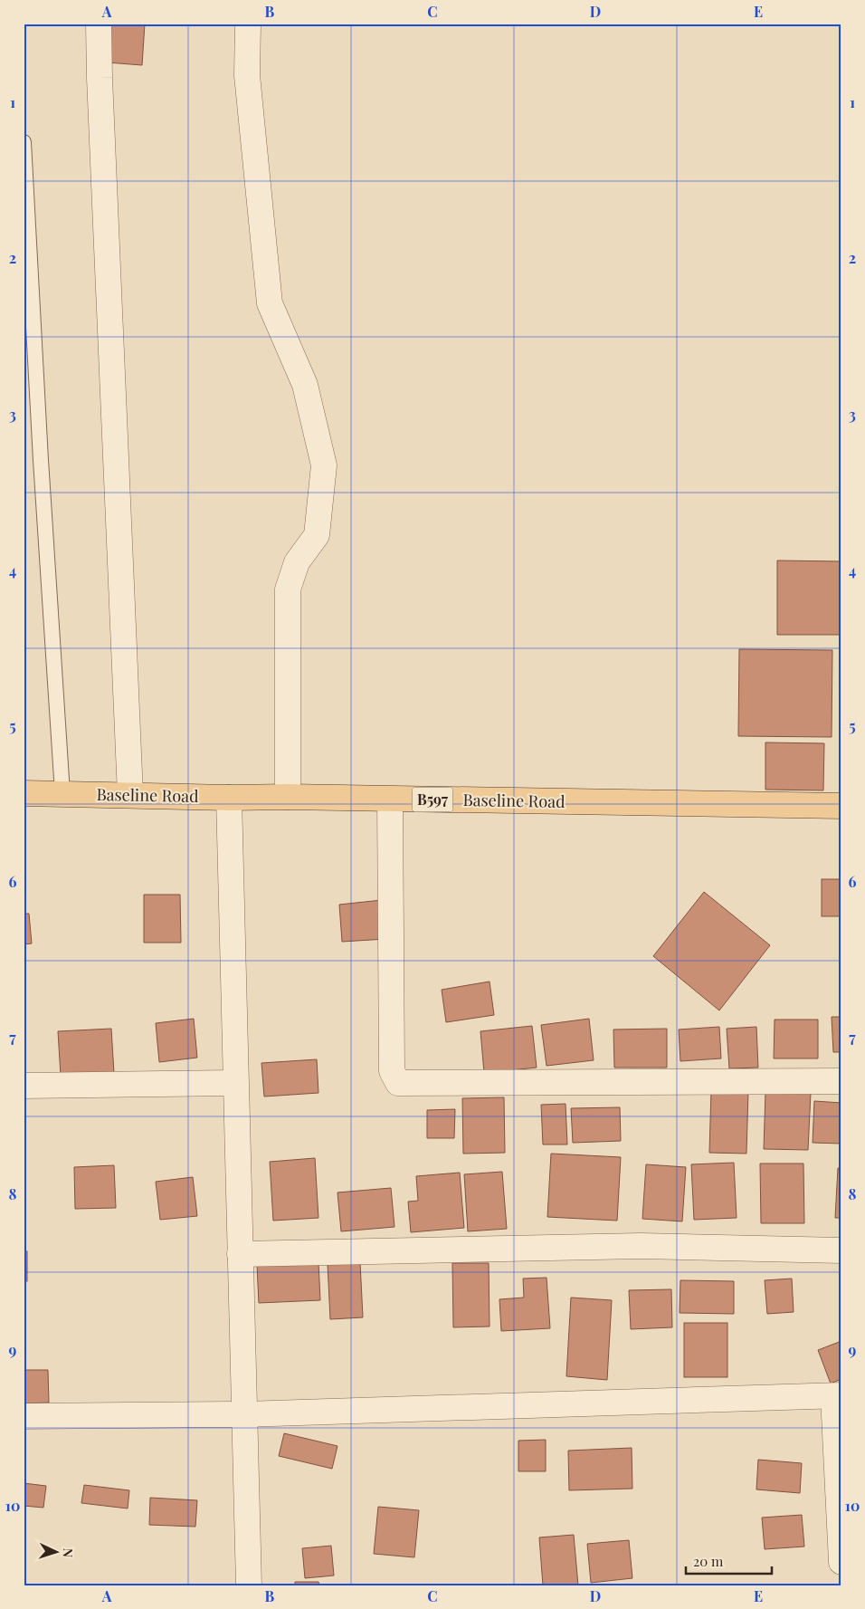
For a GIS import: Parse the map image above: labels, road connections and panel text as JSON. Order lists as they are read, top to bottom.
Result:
{
  "streets": {
    "main road": ["Baseline Road", "B597"]
  },
  "scale_bar": "20 m",
  "north": "right",
  "grid": {
    "columns": [
      "A",
      "B",
      "C",
      "D",
      "E"
    ],
    "rows": [
      "1",
      "2",
      "3",
      "4",
      "5",
      "6",
      "7",
      "8",
      "9",
      "10"
    ]
  }
}
